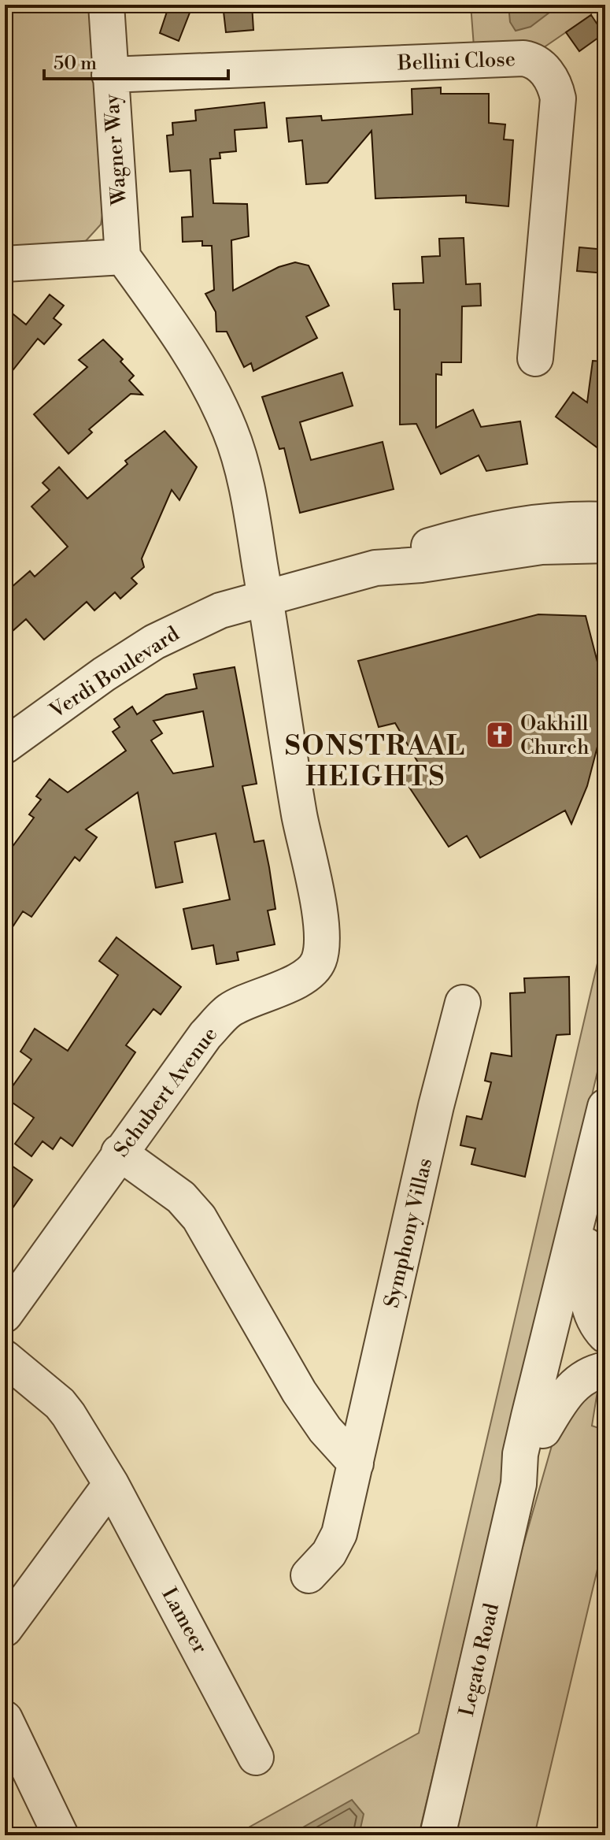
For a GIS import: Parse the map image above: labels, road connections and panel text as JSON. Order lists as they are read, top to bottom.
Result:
{
  "streets": {
    "street": [
      "Bellini Close",
      "Wagner Way",
      "Verdi Boulevard",
      "Schubert Avenue",
      "Symphony Villas",
      "Lameer",
      "Legato Road"
    ]
  },
  "crossings": [
    ["Bellini Close", "Wagner Way"],
    ["Wagner Way", "Schubert Avenue"],
    ["Verdi Boulevard", "Schubert Avenue"]
  ],
  "districts": ["SONSTRAAL HEIGHTS"],
  "places": {
    "church": ["Oakhill Church"]
  },
  "scale_bar": "50 m"
}
